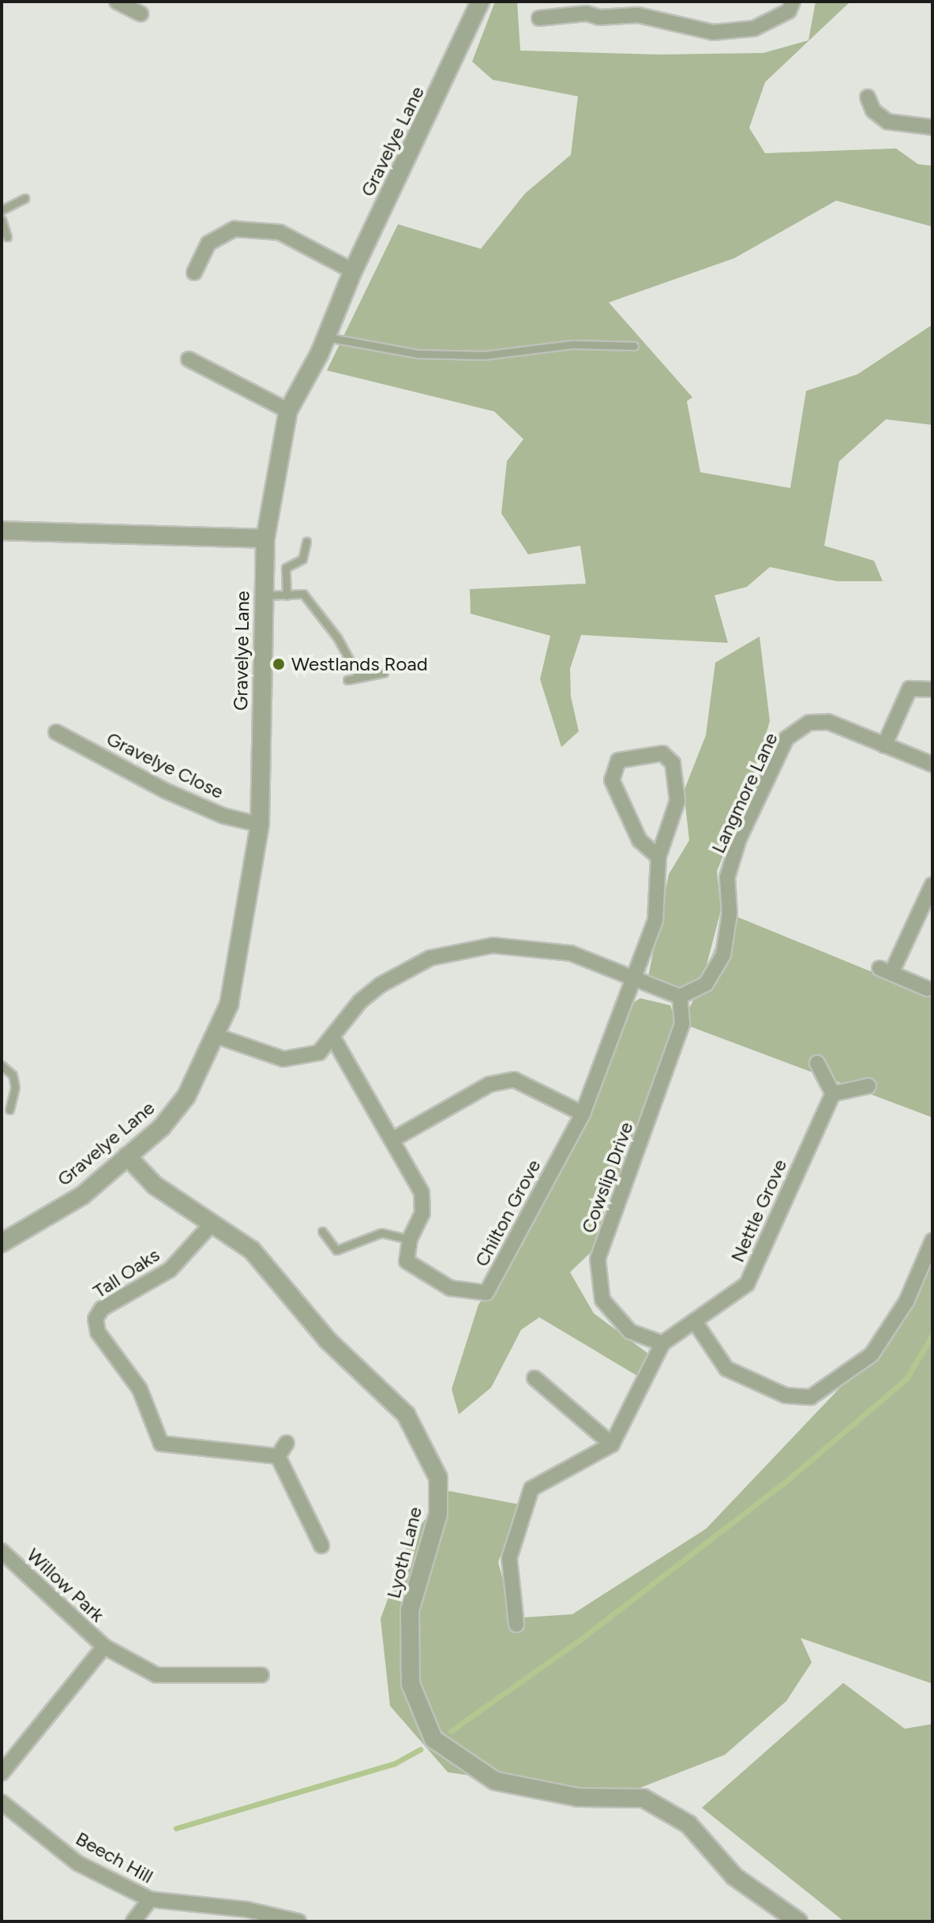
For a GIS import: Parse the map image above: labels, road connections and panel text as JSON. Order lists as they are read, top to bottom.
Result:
{
  "streets": {
    "street": [
      "Gravelye Lane",
      "Gravelye Close",
      "Langmore Lane",
      "Cowslip Drive",
      "Nettle Grove",
      "Chilton Grove",
      "Tall Oaks",
      "Lyoth Lane",
      "Willow Park",
      "Beech Hill"
    ]
  },
  "crossings": [
    ["Gravelye Lane", "Gravelye Close"],
    ["Gravelye Lane", "Lyoth Lane"],
    ["Langmore Lane", "Cowslip Drive"],
    ["Cowslip Drive", "Nettle Grove"],
    ["Tall Oaks", "Lyoth Lane"]
  ],
  "places": ["Westlands Road"]
}
